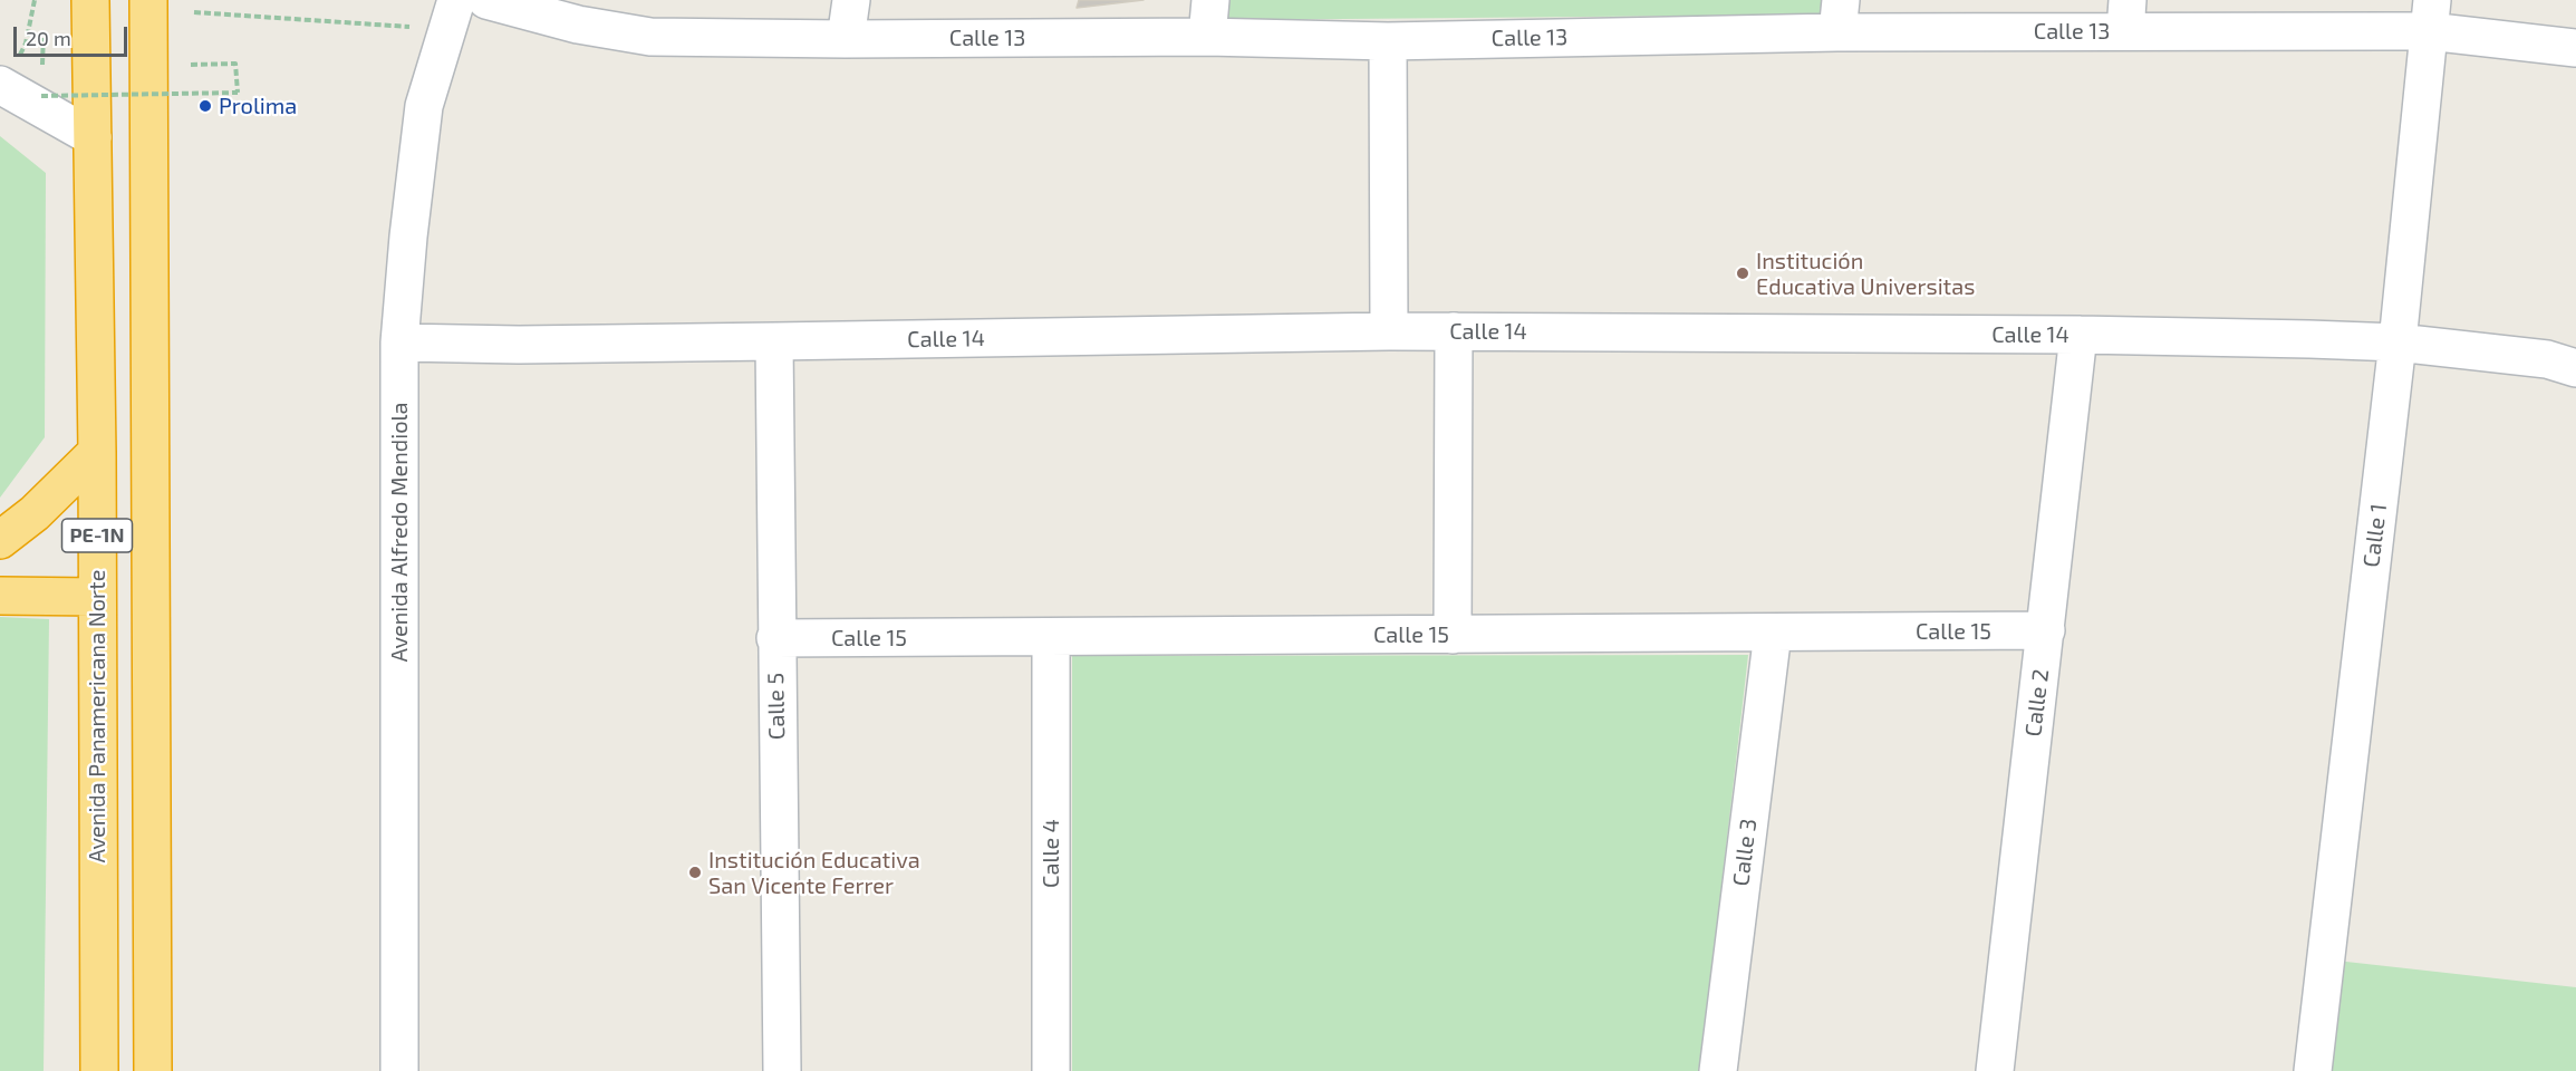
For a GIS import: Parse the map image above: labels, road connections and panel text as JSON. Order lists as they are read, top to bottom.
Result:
{
  "streets": {
    "highway": ["PE-1N", "Avenida Panamericana Norte"],
    "street": [
      "Calle 13",
      "Calle 14",
      "Avenida Alfredo Mendiola",
      "Calle 1",
      "Calle 15",
      "Calle 2",
      "Calle 5",
      "Calle 3",
      "Calle 4"
    ]
  },
  "crossings": [
    ["Calle 13", "Calle 1"],
    ["Calle 14", "Avenida Alfredo Mendiola"],
    ["Calle 14", "Calle 1"],
    ["Calle 14", "Calle 2"],
    ["Calle 14", "Calle 5"],
    ["Calle 15", "Calle 2"],
    ["Calle 15", "Calle 5"],
    ["Calle 15", "Calle 3"],
    ["Calle 15", "Calle 4"]
  ],
  "places": ["Prolima", "Institución Educativa Universitas", "Institución Educativa San Vicente Ferrer"],
  "scale_bar": "20 m"
}
